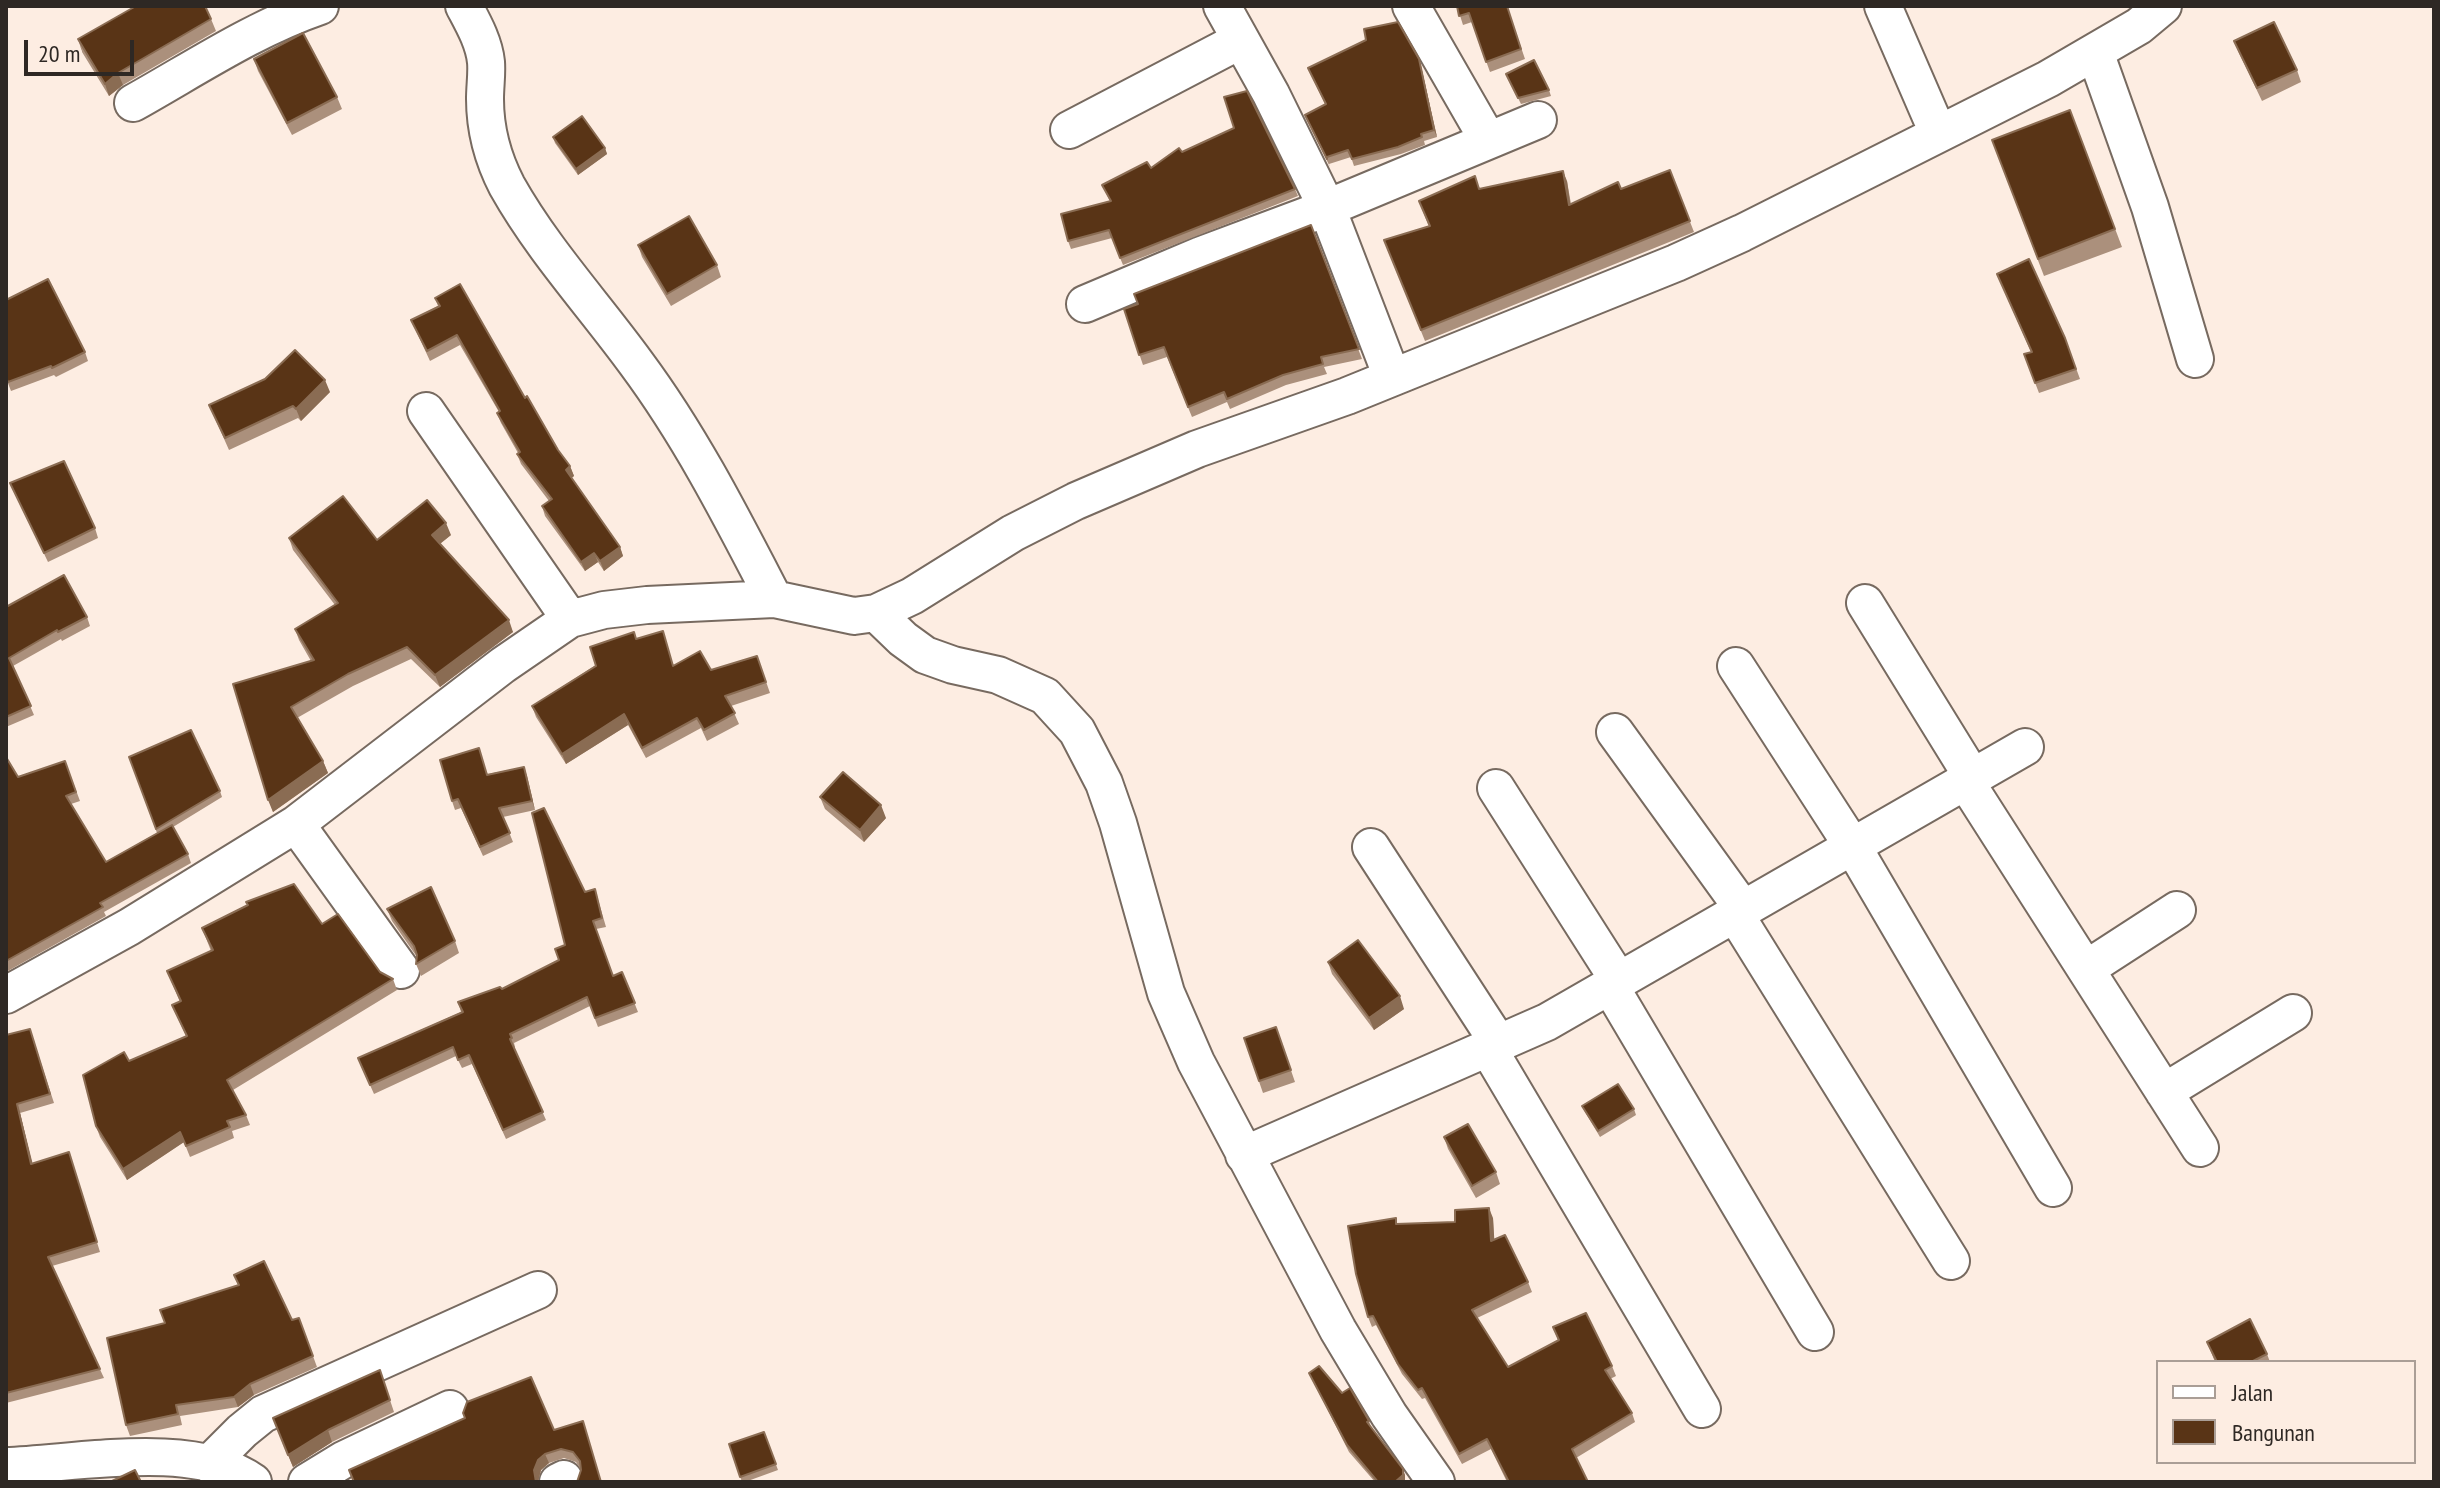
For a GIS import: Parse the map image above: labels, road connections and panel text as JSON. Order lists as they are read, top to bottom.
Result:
{
  "legend": ["Jalan", "Bangunan"],
  "scale_bar": "20 m"
}
